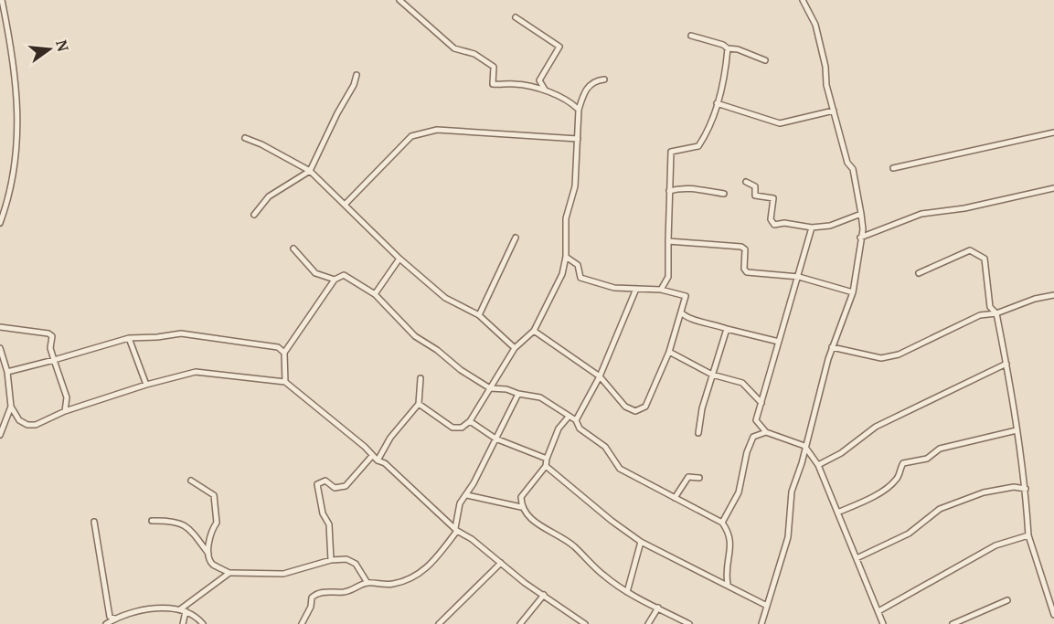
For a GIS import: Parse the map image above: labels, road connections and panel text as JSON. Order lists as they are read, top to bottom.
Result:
{
  "north": "right"
}
